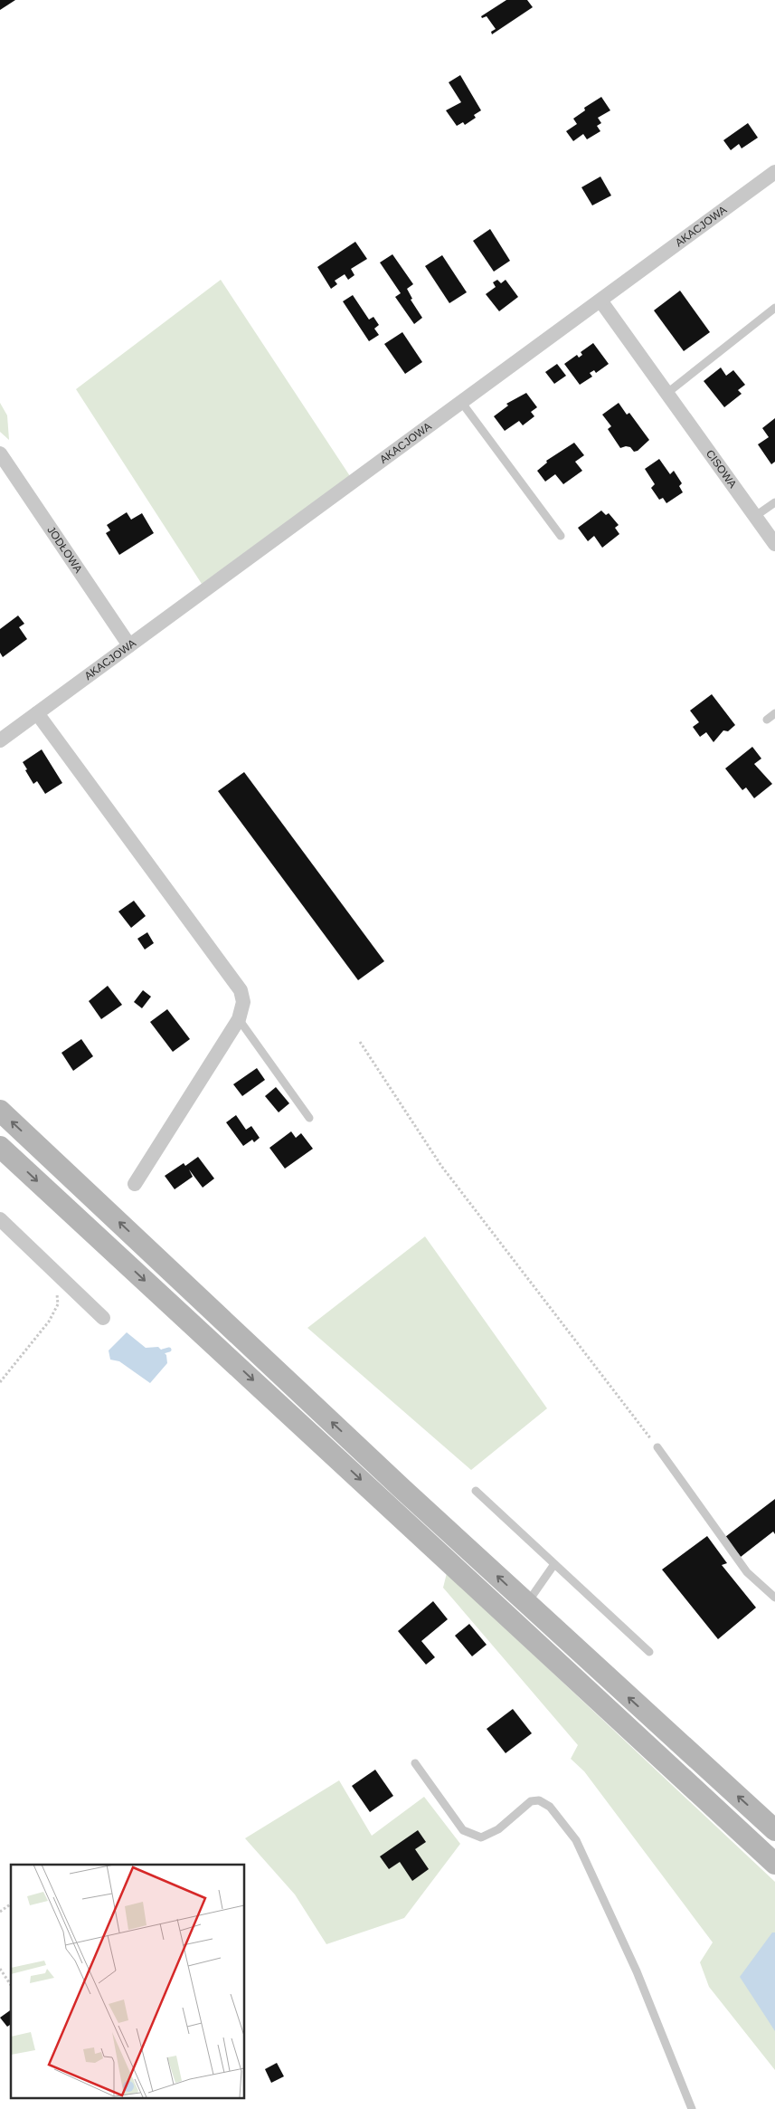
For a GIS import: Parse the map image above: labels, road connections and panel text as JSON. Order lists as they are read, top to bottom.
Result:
{
  "streets": {
    "street": ["AKACJOWA", "CISOWA", "JODŁOWA"]
  },
  "crossings": [
    ["AKACJOWA", "CISOWA"],
    ["AKACJOWA", "JODŁOWA"]
  ]
}
